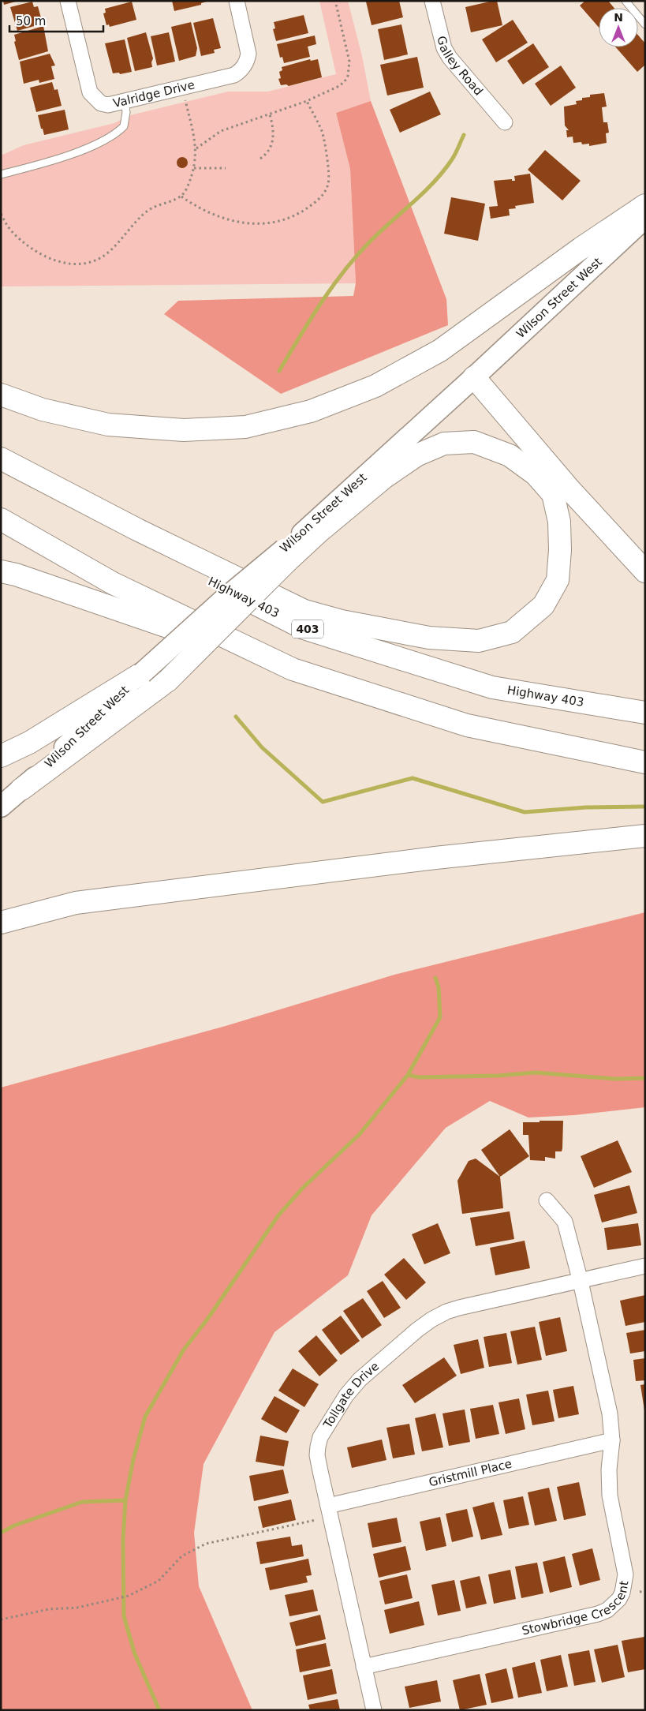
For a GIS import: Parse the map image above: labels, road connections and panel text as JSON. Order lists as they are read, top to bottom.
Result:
{
  "streets": {
    "highway": ["Highway 403", "403"],
    "main road": ["Wilson Street West"],
    "street": [
      "Galley Road",
      "Valridge Drive",
      "Tollgate Drive",
      "Gristmill Place",
      "Stowbridge Crescent"
    ]
  },
  "crossings": [
    ["Tollgate Drive", "Gristmill Place"],
    ["Tollgate Drive", "Stowbridge Crescent"],
    ["Gristmill Place", "Stowbridge Crescent"]
  ],
  "scale_bar": "50 m",
  "north": "top"
}
